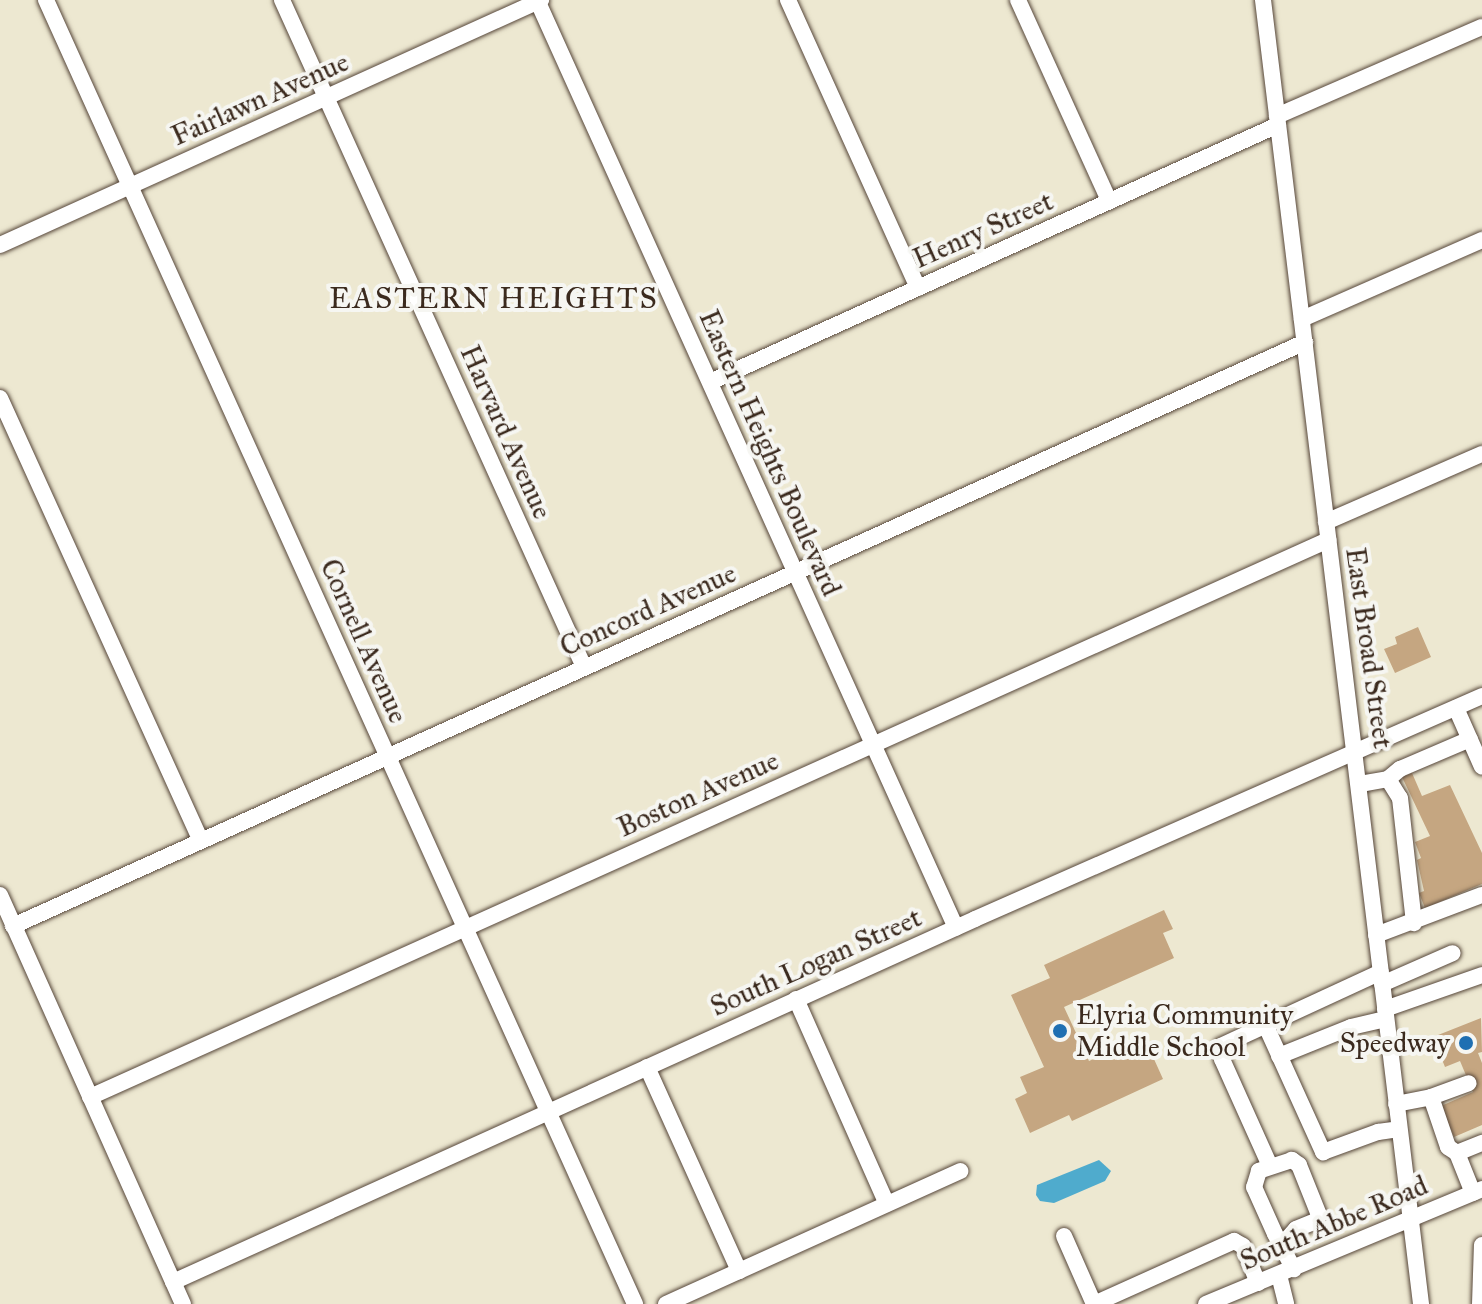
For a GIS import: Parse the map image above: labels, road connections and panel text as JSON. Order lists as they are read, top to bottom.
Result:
{
  "streets": {
    "street": [
      "Fairlawn Avenue",
      "Henry Street",
      "Harvard Avenue",
      "Eastern Heights Boulevard",
      "Concord Avenue",
      "Cornell Avenue",
      "East Broad Street",
      "Boston Avenue",
      "South Logan Street",
      "South Abbe Road"
    ]
  },
  "crossings": [
    ["Fairlawn Avenue", "Harvard Avenue"],
    ["Fairlawn Avenue", "Eastern Heights Boulevard"],
    ["Fairlawn Avenue", "Cornell Avenue"],
    ["Henry Street", "Eastern Heights Boulevard"],
    ["Henry Street", "East Broad Street"],
    ["Harvard Avenue", "Concord Avenue"],
    ["Eastern Heights Boulevard", "Concord Avenue"],
    ["Eastern Heights Boulevard", "Boston Avenue"],
    ["Eastern Heights Boulevard", "South Logan Street"],
    ["Concord Avenue", "Cornell Avenue"],
    ["Concord Avenue", "East Broad Street"],
    ["Cornell Avenue", "Boston Avenue"],
    ["Cornell Avenue", "South Logan Street"],
    ["East Broad Street", "Boston Avenue"],
    ["East Broad Street", "South Logan Street"],
    ["East Broad Street", "South Abbe Road"]
  ],
  "districts": ["EASTERN HEIGHTS"],
  "places": ["Elyria Community Middle School", "Speedway"]
}
